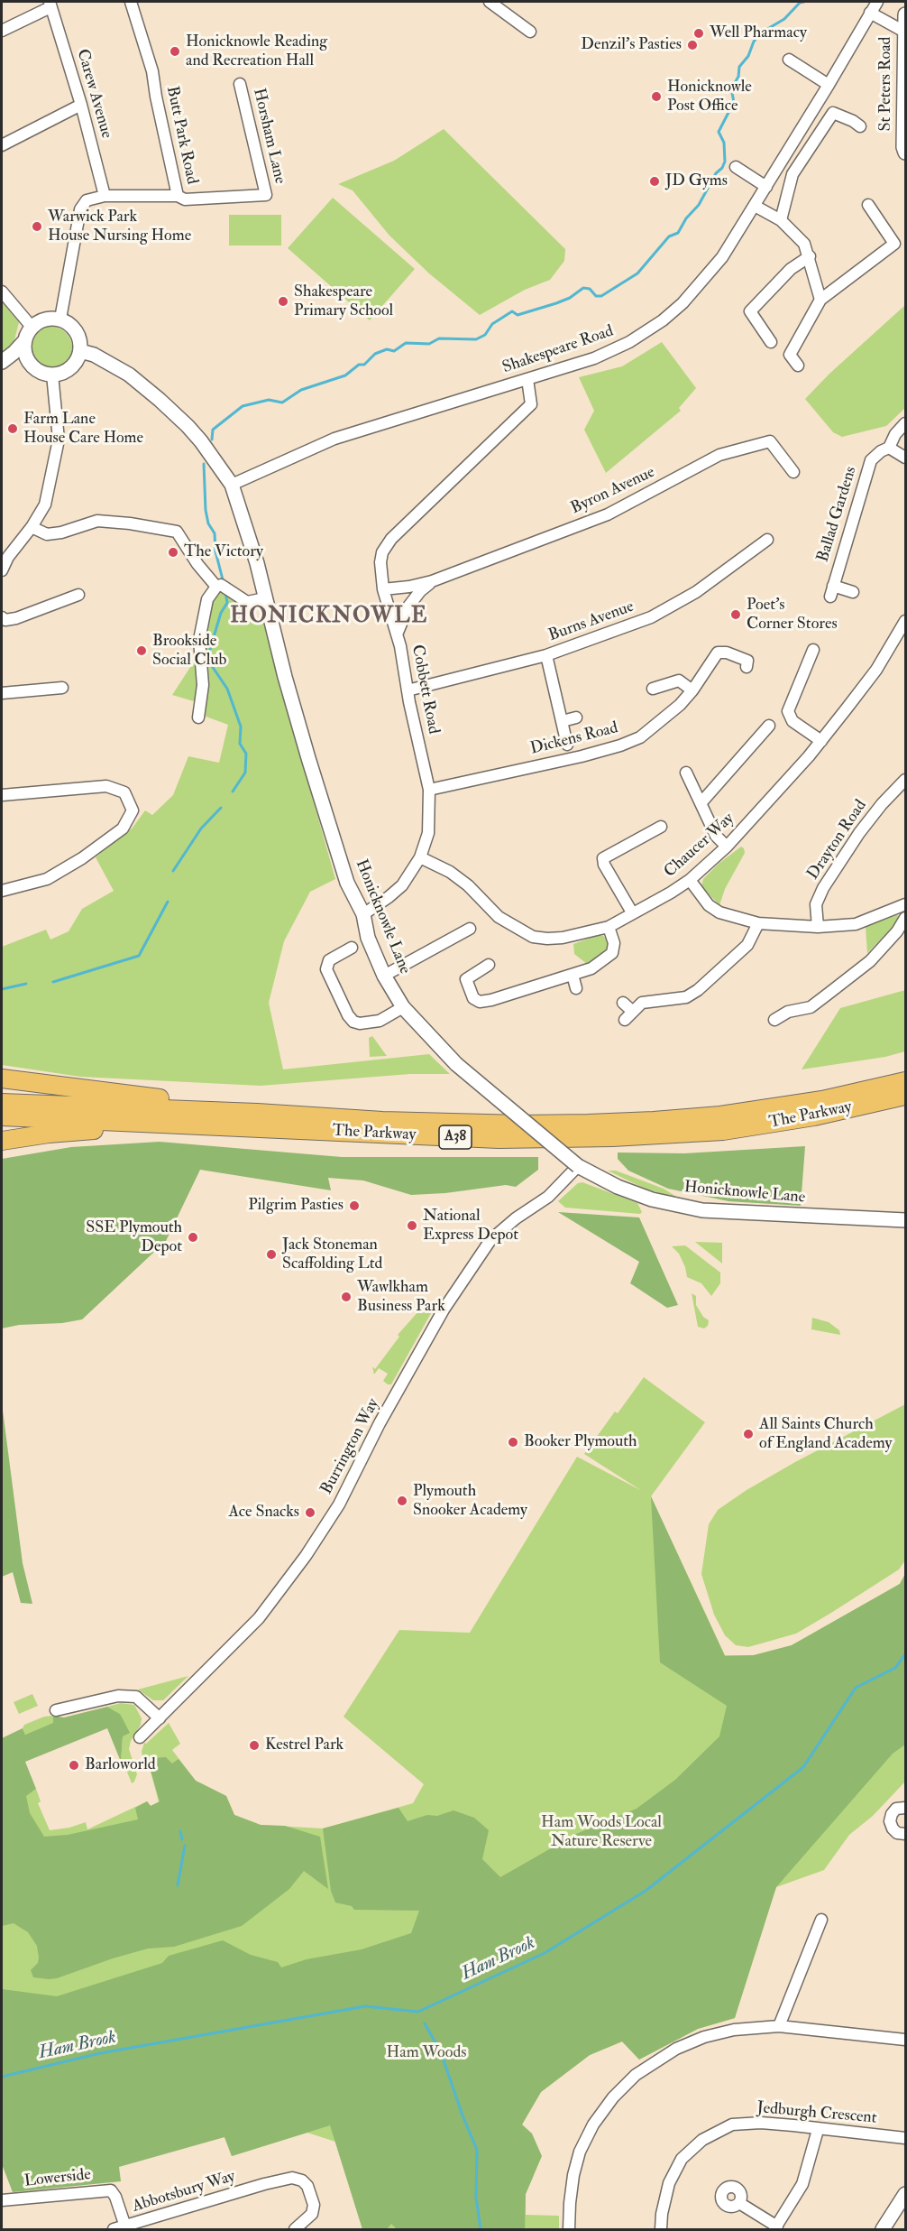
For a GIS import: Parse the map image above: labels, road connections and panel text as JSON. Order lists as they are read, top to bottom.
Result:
{
  "streets": {
    "highway": ["The Parkway", "A38"],
    "street": [
      "St Peters Road",
      "Carew Avenue",
      "Butt Park Road",
      "Horsham Lane",
      "Shakespeare Road",
      "Byron Avenue",
      "Ballad Gardens",
      "Burns Avenue",
      "Cobbett Road",
      "Dickens Road",
      "Drayton Road",
      "Chaucer Way",
      "Honicknowle Lane",
      "Burrington Way",
      "Jedburgh Crescent",
      "Lowerside",
      "Abbotsbury Way"
    ]
  },
  "crossings": [
    ["Carew Avenue", "Butt Park Road"],
    ["Butt Park Road", "Horsham Lane"],
    ["Butt Park Road", "Honicknowle Lane"],
    ["Shakespeare Road", "Cobbett Road"],
    ["Shakespeare Road", "Honicknowle Lane"],
    ["Byron Avenue", "Cobbett Road"],
    ["Burns Avenue", "Cobbett Road"],
    ["Cobbett Road", "Dickens Road"],
    ["Cobbett Road", "Chaucer Way"],
    ["Cobbett Road", "Honicknowle Lane"],
    ["Honicknowle Lane", "Burrington Way"],
    ["The Parkway", "A38"],
    ["Lowerside", "Abbotsbury Way"]
  ],
  "districts": ["HONICKNOWLE"],
  "water": ["Ham Brook"],
  "parks": ["Ham Woods Local Nature Reserve", "Ham Woods"],
  "places": [
    "Well Pharmacy",
    "Denzil's Pasties",
    "Honicknowle Reading and Recreation Hall",
    "Honicknowle Post Office",
    "JD Gyms",
    "Warwick Park House Nursing Home",
    "Shakespeare Primary School",
    "Farm Lane House Care Home",
    "The Victory",
    "Poet's Corner Stores",
    "Brookside Social Club",
    "Pilgrim Pasties",
    "National Express Depot",
    "SSE Plymouth Depot",
    "Jack Stoneman Scaffolding Ltd",
    "Wawlkham Business Park",
    "All Saints Church of England Academy",
    "Booker Plymouth",
    "Plymouth Snooker Academy",
    "Ace Snacks",
    "Kestrel Park",
    "Barloworld"
  ]
}
